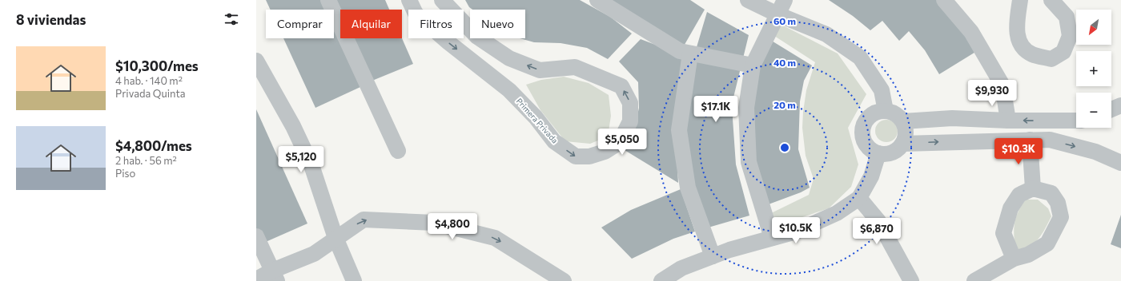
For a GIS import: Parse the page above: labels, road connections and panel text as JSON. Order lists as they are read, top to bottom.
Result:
{
  "streets": {
    "street": ["Primera Privada"]
  },
  "north": "bottom left",
  "page": {
    "heading": "8 viviendas",
    "map_buttons": ["+", "−"],
    "chip": [
      "Comprar",
      "Alquilar",
      "Filtros",
      "Nuevo"
    ],
    "list": [
      {
        "name": "$10,300/mes",
        "note": "4 hab. · 140 m² · Privada Quinta"
      },
      {
        "name": "$4,800/mes",
        "note": "2 hab. · 56 m² · Piso"
      }
    ],
    "price": [
      "$9,930",
      "$17.1K",
      "$5,050",
      "$10.3K",
      "$5,120",
      "$4,800",
      "$10.5K",
      "$6,870"
    ]
  },
  "rings": ["60 m", "40 m", "20 m"]
}
